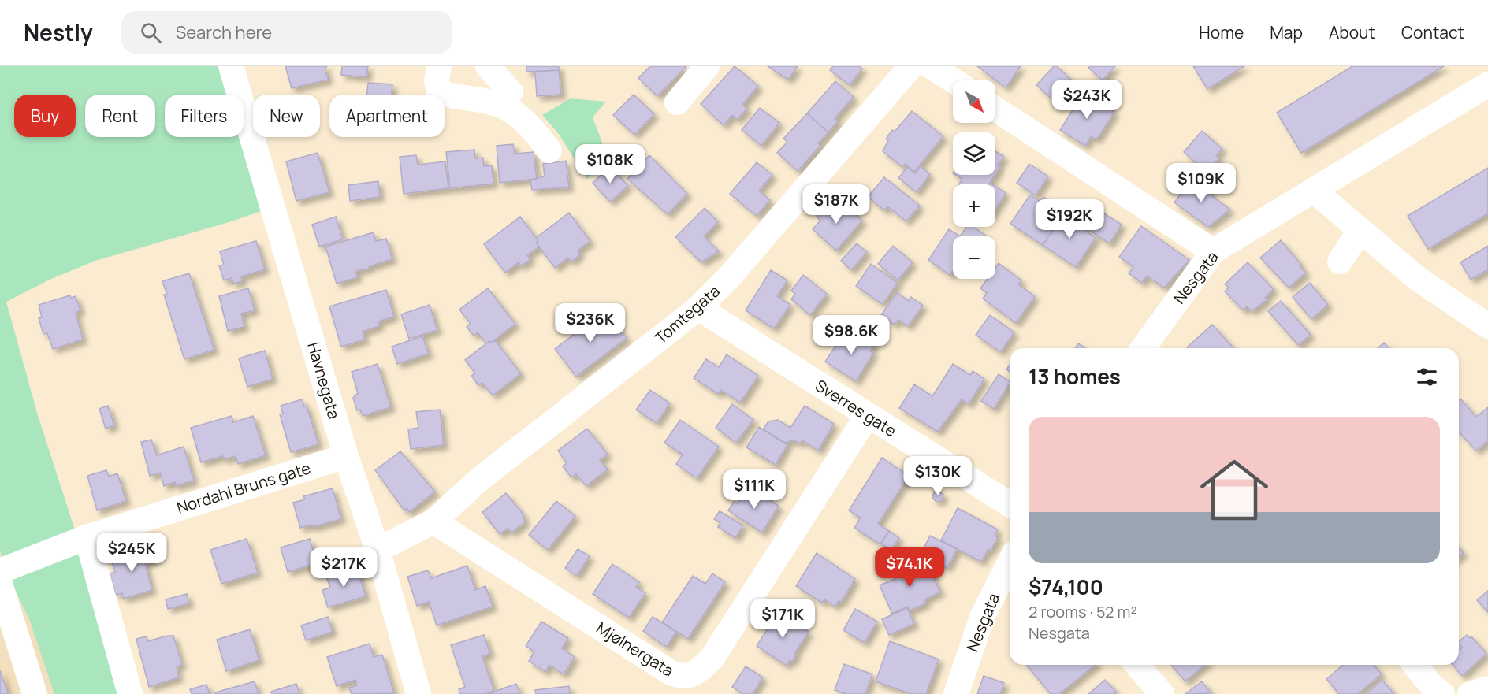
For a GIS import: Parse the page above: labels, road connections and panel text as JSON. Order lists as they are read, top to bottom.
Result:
{
  "streets": {
    "street": [
      "Nesgata",
      "Tomtegata",
      "Havnegata",
      "Sverres gate",
      "Nordahl Bruns gate",
      "Mjølnergata"
    ]
  },
  "crossings": [
    ["Tomtegata", "Havnegata"],
    ["Tomtegata", "Sverres gate"],
    ["Tomtegata", "Mjølnergata"],
    ["Havnegata", "Nordahl Bruns gate"],
    ["Sverres gate", "Mjølnergata"]
  ],
  "north": "bottom right",
  "page": {
    "header": "Nestly",
    "search": "Search here",
    "nav": [
      "Home",
      "Map",
      "About",
      "Contact"
    ],
    "price": [
      "$243K",
      "$108K",
      "$109K",
      "$187K",
      "$192K",
      "$236K",
      "$98.6K",
      "$130K",
      "$111K",
      "$245K",
      "$217K",
      "$74.1K",
      "$171K"
    ],
    "map_buttons": ["+", "−"],
    "chip": [
      "Buy",
      "Rent",
      "Filters",
      "New",
      "Apartment"
    ],
    "heading": "13 homes",
    "list": [
      {
        "name": "$74,100",
        "note": "2 rooms · 52 m² · Nesgata"
      }
    ]
  }
}
